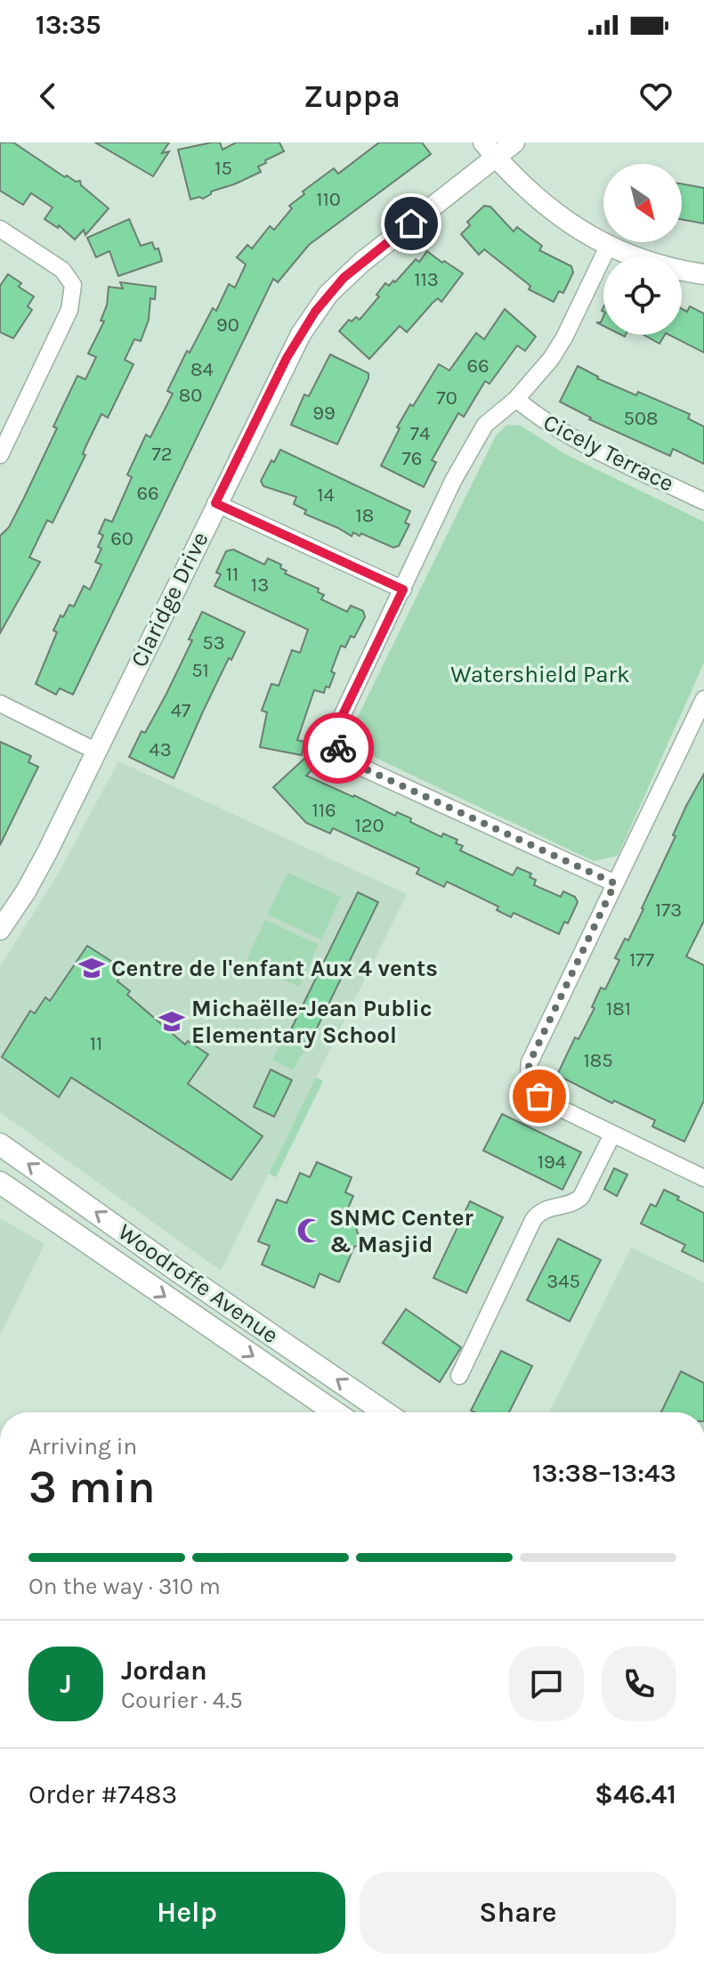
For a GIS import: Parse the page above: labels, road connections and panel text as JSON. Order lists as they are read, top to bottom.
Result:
{
  "streets": {
    "main road": ["Woodroffe Avenue"],
    "street": ["Cicely Terrace", "Claridge Drive"]
  },
  "parks": ["Watershield Park"],
  "places": {
    "school or university": ["Centre de l'enfant Aux 4 vents", "Michaëlle-Jean Public Elementary School"],
    "mosque": ["SNMC Center & Masjid"]
  },
  "house_numbers": [
    "15",
    "110",
    "113",
    "90",
    "66",
    "84",
    "80",
    "70",
    "99",
    "508",
    "74",
    "72",
    "76",
    "66",
    "14",
    "18",
    "60",
    "11",
    "13",
    "53",
    "51",
    "47",
    "43",
    "116",
    "120",
    "173",
    "177",
    "181",
    "11",
    "185",
    "194",
    "345"
  ],
  "north": "bottom right",
  "page": {
    "status": "13:35",
    "header": "Zuppa",
    "heading": ["3 min", "Arriving in", "13:38–13:43"],
    "panel": [
      "Jordan",
      "Courier · 4.5",
      "Order #7483",
      "$46.41"
    ],
    "bar": "On the way · 310 m",
    "round": "J",
    "buttons": ["Help", "Share"]
  }
}
